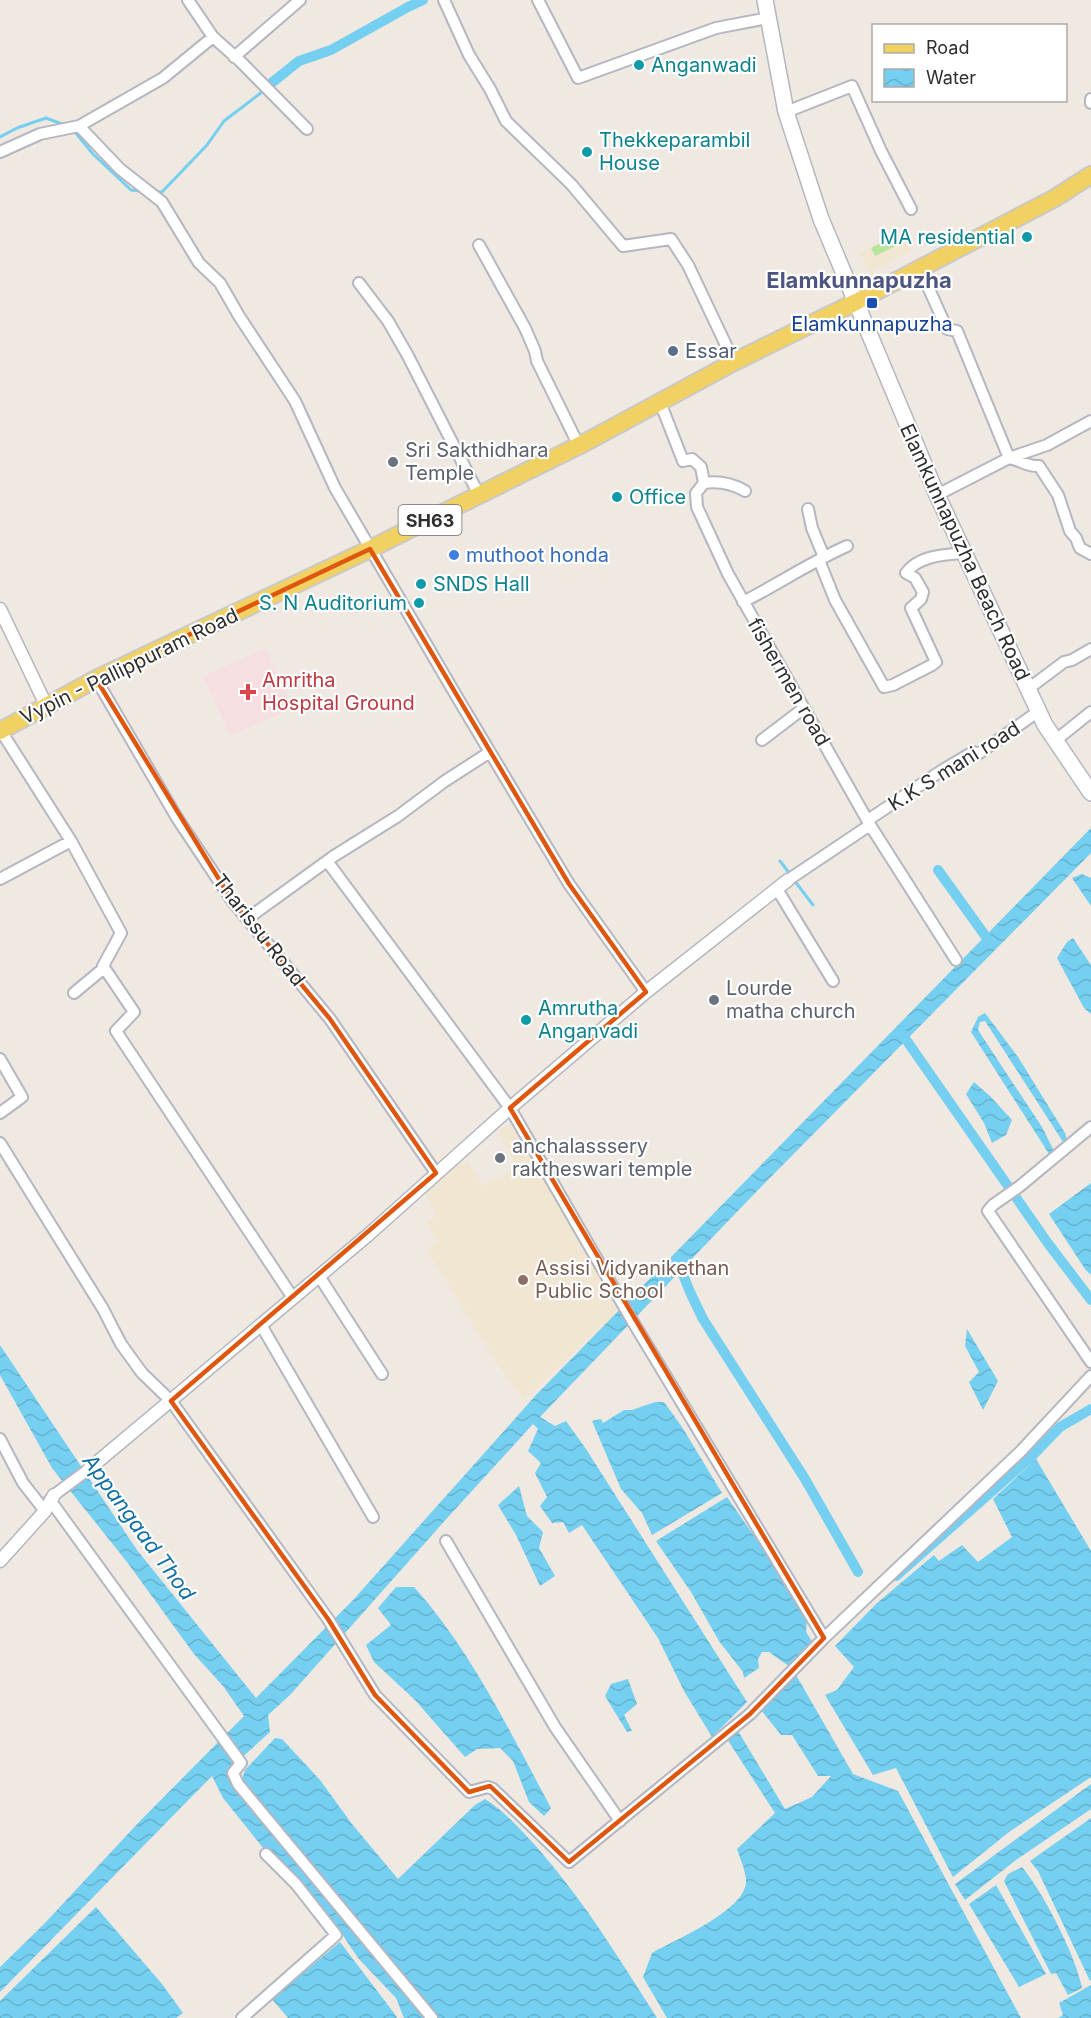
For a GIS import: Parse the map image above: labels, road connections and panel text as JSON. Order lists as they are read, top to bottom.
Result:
{
  "streets": {
    "main road": ["SH63", "Elamkunnapuzha Beach Road", "Vypin - Pallippuram Road"],
    "street": ["fishermen road", "K.K S mani road", "Tharissu Road"]
  },
  "crossings": [
    ["Elamkunnapuzha Beach Road", "Vypin - Pallippuram Road"],
    ["Elamkunnapuzha Beach Road", "K.K S mani road"],
    ["Vypin - Pallippuram Road", "Tharissu Road"],
    ["fishermen road", "K.K S mani road"]
  ],
  "districts": ["Elamkunnapuzha"],
  "water": ["Appangaad Thod"],
  "places": {
    "other": [
      "Anganwadi",
      "Thekkeparambil House",
      "MA residential",
      "Essar",
      "Sri Sakthidhara Temple",
      "Office",
      "muthoot honda",
      "SNDS Hall",
      "S. N Auditorium",
      "Lourde matha church",
      "Amrutha Anganvadi",
      "anchalasssery raktheswari temple",
      "Assisi Vidyanikethan Public School"
    ],
    "transit": ["Elamkunnapuzha"],
    "health": ["Amritha Hospital Ground"]
  },
  "legend": ["Road", "Water"]
}
